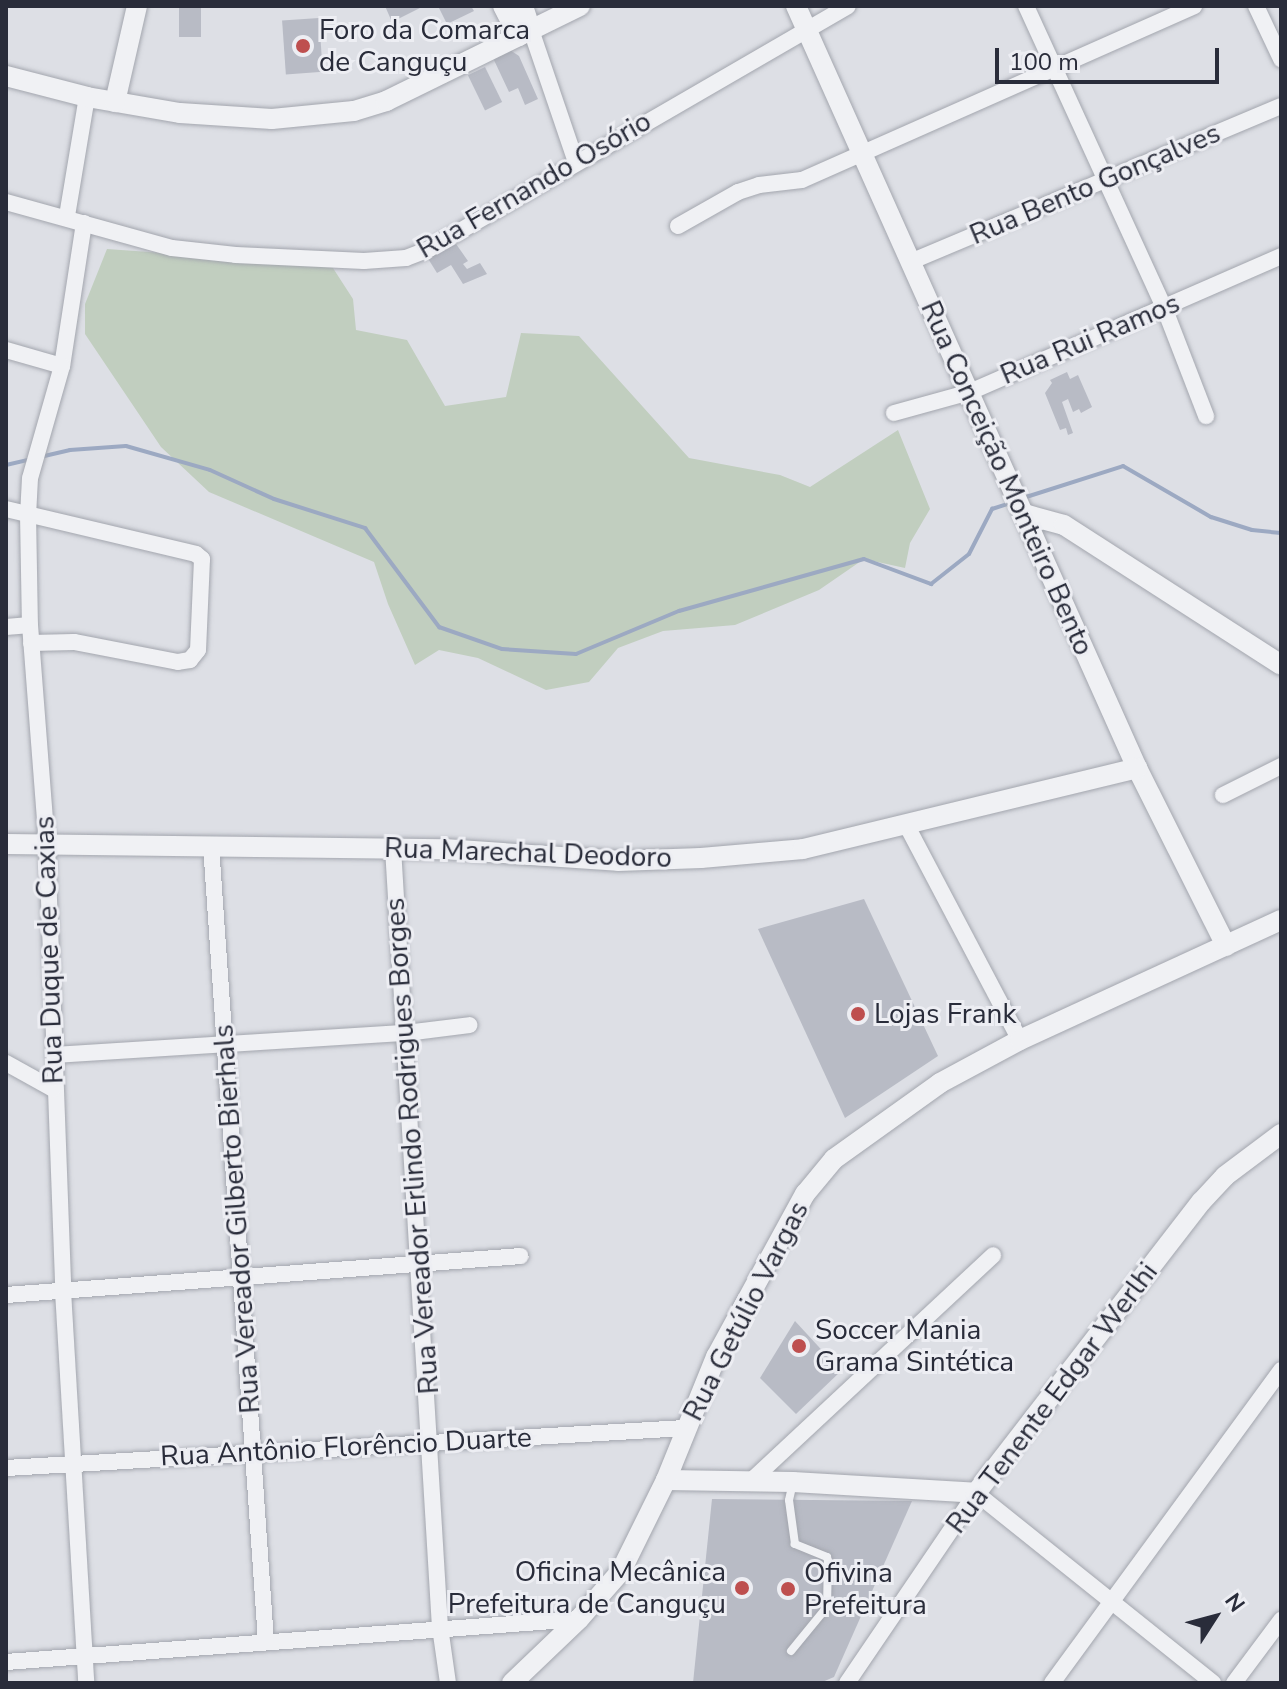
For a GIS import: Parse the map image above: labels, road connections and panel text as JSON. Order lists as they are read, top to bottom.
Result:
{
  "streets": {
    "street": [
      "Rua Bento Gonçalves",
      "Rua Fernando Osório",
      "Rua Rui Ramos",
      "Rua Conceição Monteiro Bento",
      "Rua Marechal Deodoro",
      "Rua Duque de Caxias",
      "Rua Vereador Erlindo Rodrigues Borges",
      "Rua Vereador Gilberto Bierhals",
      "Rua Getúlio Vargas",
      "Rua Tenente Edgar Werlhi",
      "Rua Antônio Florêncio Duarte"
    ]
  },
  "crossings": [
    ["Rua Bento Gonçalves", "Rua Conceição Monteiro Bento"],
    ["Rua Fernando Osório", "Rua Conceição Monteiro Bento"],
    ["Rua Fernando Osório", "Rua Duque de Caxias"],
    ["Rua Rui Ramos", "Rua Conceição Monteiro Bento"],
    ["Rua Conceição Monteiro Bento", "Rua Marechal Deodoro"],
    ["Rua Conceição Monteiro Bento", "Rua Getúlio Vargas"],
    ["Rua Marechal Deodoro", "Rua Duque de Caxias"],
    ["Rua Marechal Deodoro", "Rua Vereador Erlindo Rodrigues Borges"],
    ["Rua Marechal Deodoro", "Rua Vereador Gilberto Bierhals"],
    ["Rua Duque de Caxias", "Rua Antônio Florêncio Duarte"],
    ["Rua Vereador Erlindo Rodrigues Borges", "Rua Antônio Florêncio Duarte"],
    ["Rua Vereador Gilberto Bierhals", "Rua Antônio Florêncio Duarte"],
    ["Rua Getúlio Vargas", "Rua Antônio Florêncio Duarte"]
  ],
  "places": [
    "Foro da Comarca de Canguçu",
    "Lojas Frank",
    "Soccer Mania Grama Sintética",
    "Oficina Mecânica Prefeitura de Canguçu",
    "Ofivina Prefeitura"
  ],
  "scale_bar": "100 m",
  "north": "top right"
}
